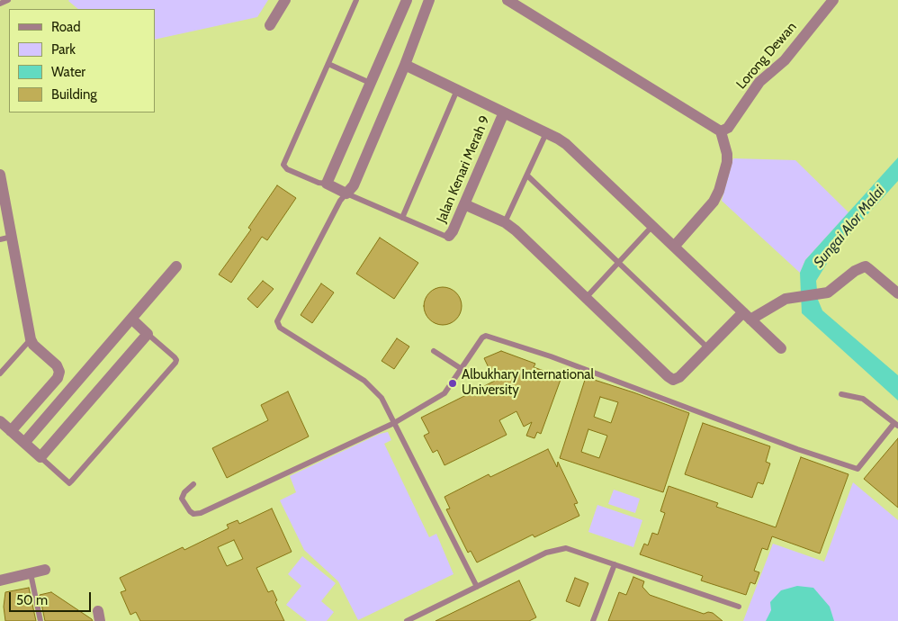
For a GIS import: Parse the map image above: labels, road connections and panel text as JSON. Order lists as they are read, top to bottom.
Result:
{
  "streets": {
    "street": ["Lorong Dewan", "Jalan Kenari Merah 9"]
  },
  "water": ["Sungai Alor Malai"],
  "places": ["Albukhary International University"],
  "legend": [
    "Road",
    "Park",
    "Water",
    "Building"
  ],
  "scale_bar": "50 m"
}
